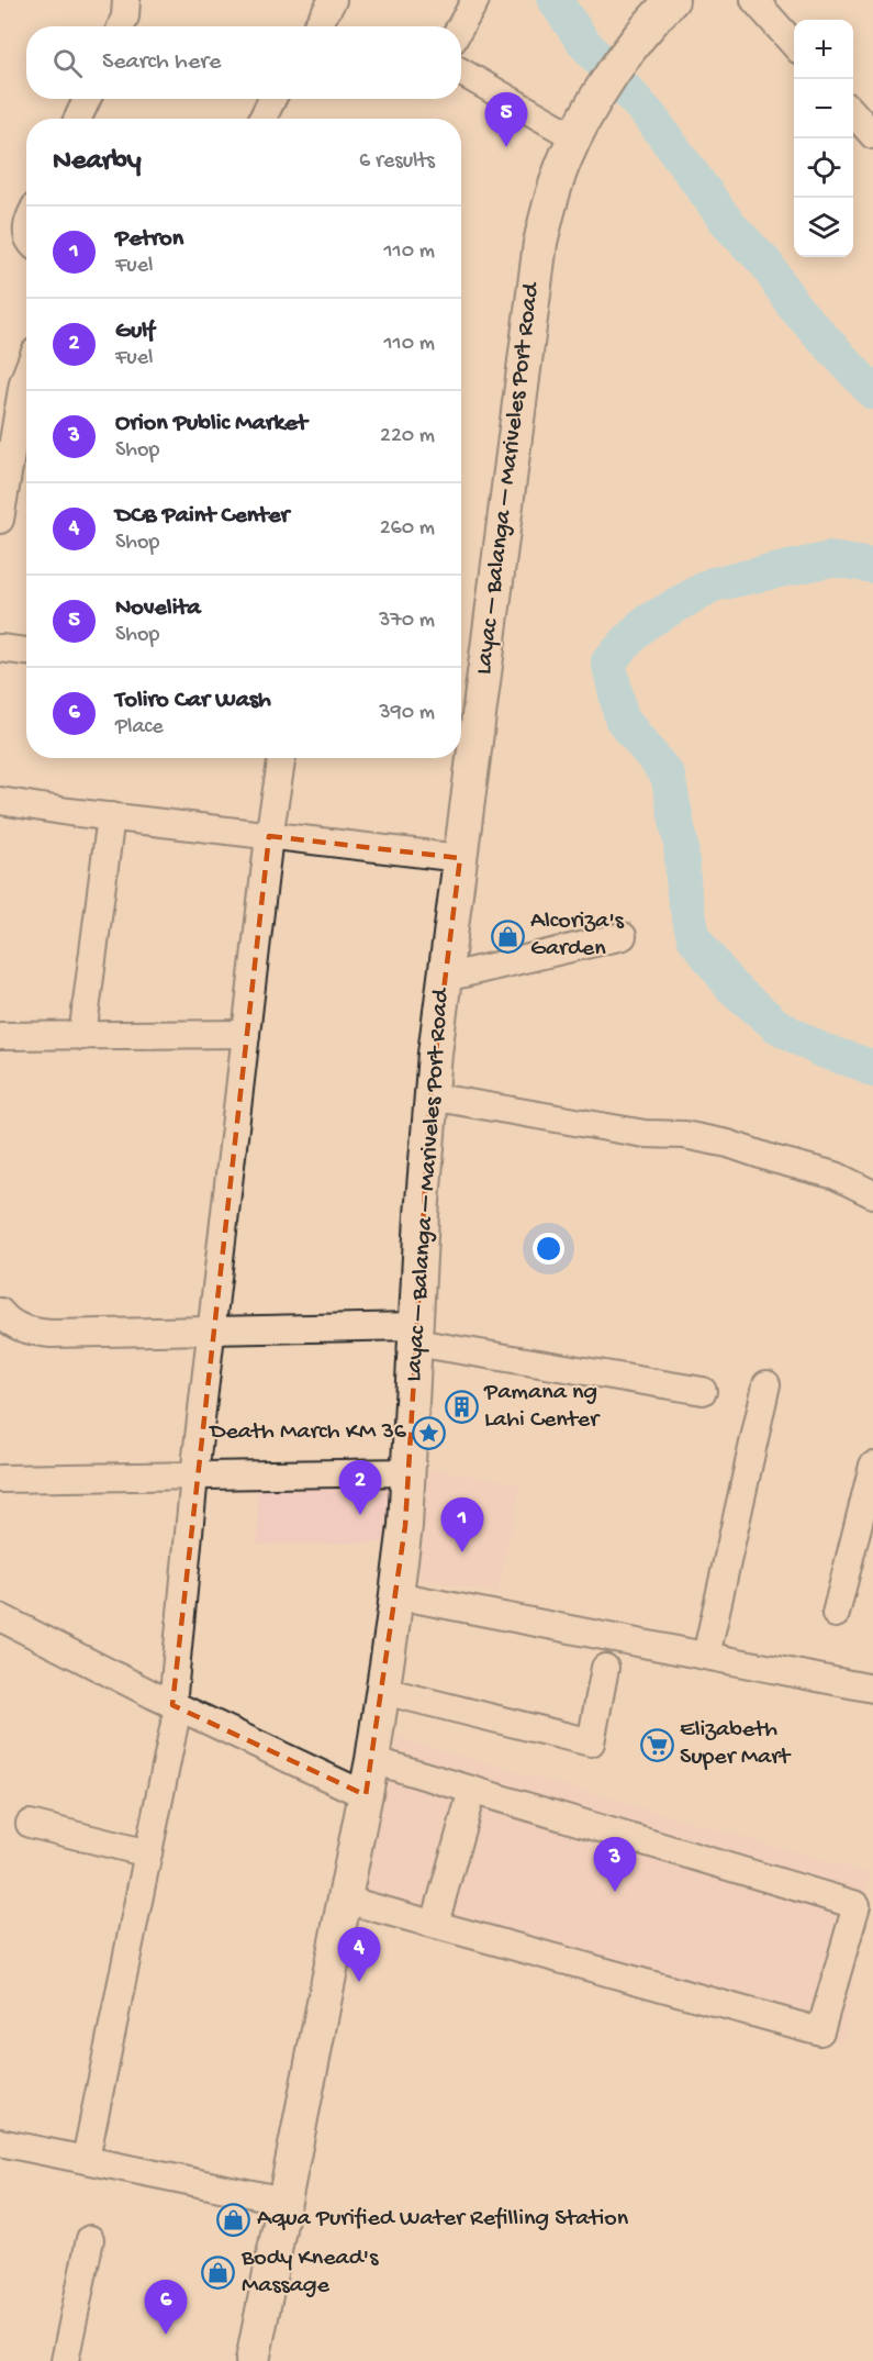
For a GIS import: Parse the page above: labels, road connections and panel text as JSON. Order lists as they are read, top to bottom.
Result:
{
  "streets": {
    "main road": ["Layac – Balanga – Mariveles Port Road"]
  },
  "places": {
    "shop": ["Alcoriza's Garden", "Aqua Purified Water Refilling Station", "Body Knead's Massage"],
    "building": ["Pamana ng Lahi Center"],
    "place": ["Death March KM 36"],
    "supermarket": ["Elizabeth Super Mart"]
  },
  "page": {
    "map_buttons": ["+", "−"],
    "search": "Search here",
    "pins": [
      "5",
      "2",
      "1",
      "3",
      "4",
      "6"
    ],
    "heading": ["Nearby", "6 results"],
    "list": [
      {
        "mark": "1",
        "name": "Petron",
        "note": "Fuel",
        "value": "110 m"
      },
      {
        "mark": "2",
        "name": "Gulf",
        "note": "Fuel",
        "value": "110 m"
      },
      {
        "mark": "3",
        "name": "Orion Public Market",
        "note": "Shop",
        "value": "220 m"
      },
      {
        "mark": "4",
        "name": "DCB Paint Center",
        "note": "Shop",
        "value": "260 m"
      },
      {
        "mark": "5",
        "name": "Novelita",
        "note": "Shop",
        "value": "370 m"
      },
      {
        "mark": "6",
        "name": "Toliro Car Wash",
        "note": "Place",
        "value": "390 m"
      }
    ]
  }
}
